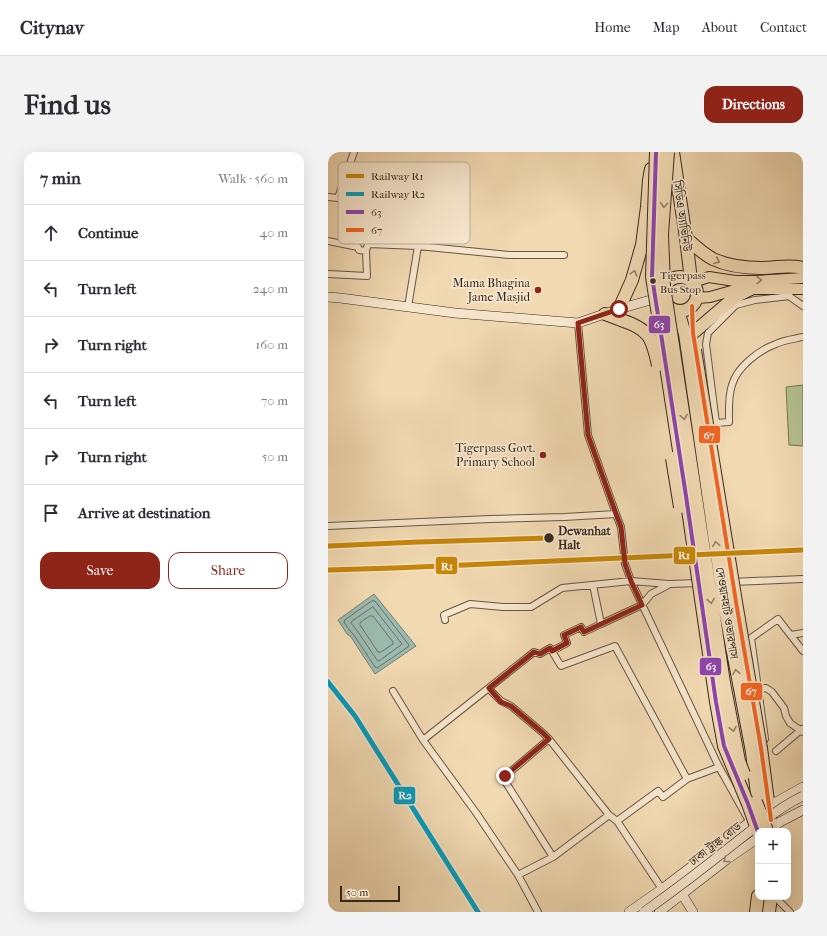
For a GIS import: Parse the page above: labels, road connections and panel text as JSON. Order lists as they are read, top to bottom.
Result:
{
  "streets": {
    "highway": ["সিডিএ অ্যাভিনিউ", "দেওয়ানহাট ওভারপাস"],
    "main road": ["ঢাকা ট্রাঙ্ক রোড"]
  },
  "crossings": [
    ["দেওয়ানহাট ওভারপাস", "ঢাকা ট্রাঙ্ক রোড"]
  ],
  "places": [
    "Tigerpass Bus Stop",
    "Mama Bhagina Jame Masjid",
    "Tigerpass Govt. Primary School",
    "Dewanhat Halt"
  ],
  "lines": [
    "transit line 63",
    "transit line 67",
    "rail line R1",
    "rail line R2"
  ],
  "legend": [
    "Railway R1",
    "Railway R2",
    "63",
    "67"
  ],
  "scale_bar": "50 m",
  "page": {
    "header": "Citynav",
    "nav": [
      "Home",
      "Map",
      "About",
      "Contact"
    ],
    "buttons": [
      "Directions",
      ["Save", "Share"]
    ],
    "title": "Find us",
    "heading": ["7 min", "Walk · 560 m"],
    "list": [
      ["Continue", "40 m"],
      ["Turn left", "240 m"],
      ["Turn right", "160 m"],
      ["Turn left", "70 m"],
      ["Turn right", "50 m"],
      "Arrive at destination"
    ],
    "map_buttons": ["+", "−"],
    "scale": "50 m"
  }
}
